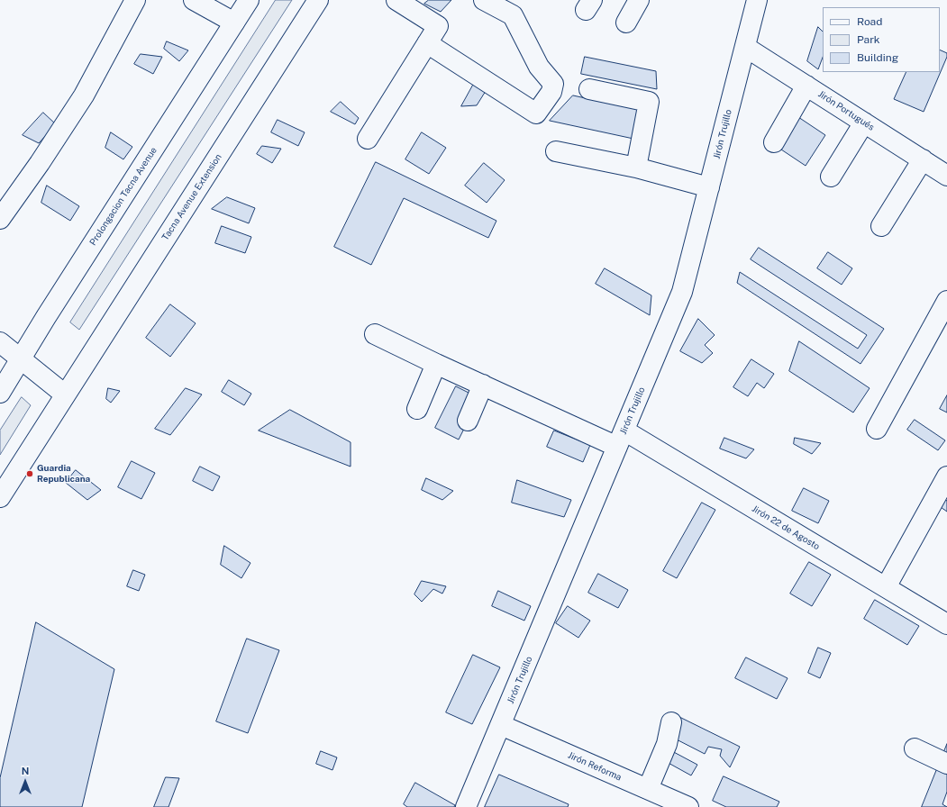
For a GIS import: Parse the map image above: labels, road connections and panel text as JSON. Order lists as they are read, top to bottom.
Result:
{
  "streets": {
    "street": [
      "Jirón Portugués",
      "Jirón Trujillo",
      "Prolongacion Tacna Avenue",
      "Tacna Avenue Extension",
      "Jirón 22 de Agosto",
      "Jirón Reforma"
    ]
  },
  "crossings": [
    ["Jirón Portugués", "Jirón Trujillo"],
    ["Jirón Trujillo", "Jirón 22 de Agosto"],
    ["Jirón Trujillo", "Jirón Reforma"]
  ],
  "places": ["Guardia Republicana"],
  "legend": ["Road", "Park", "Building"],
  "north": "top"
}
